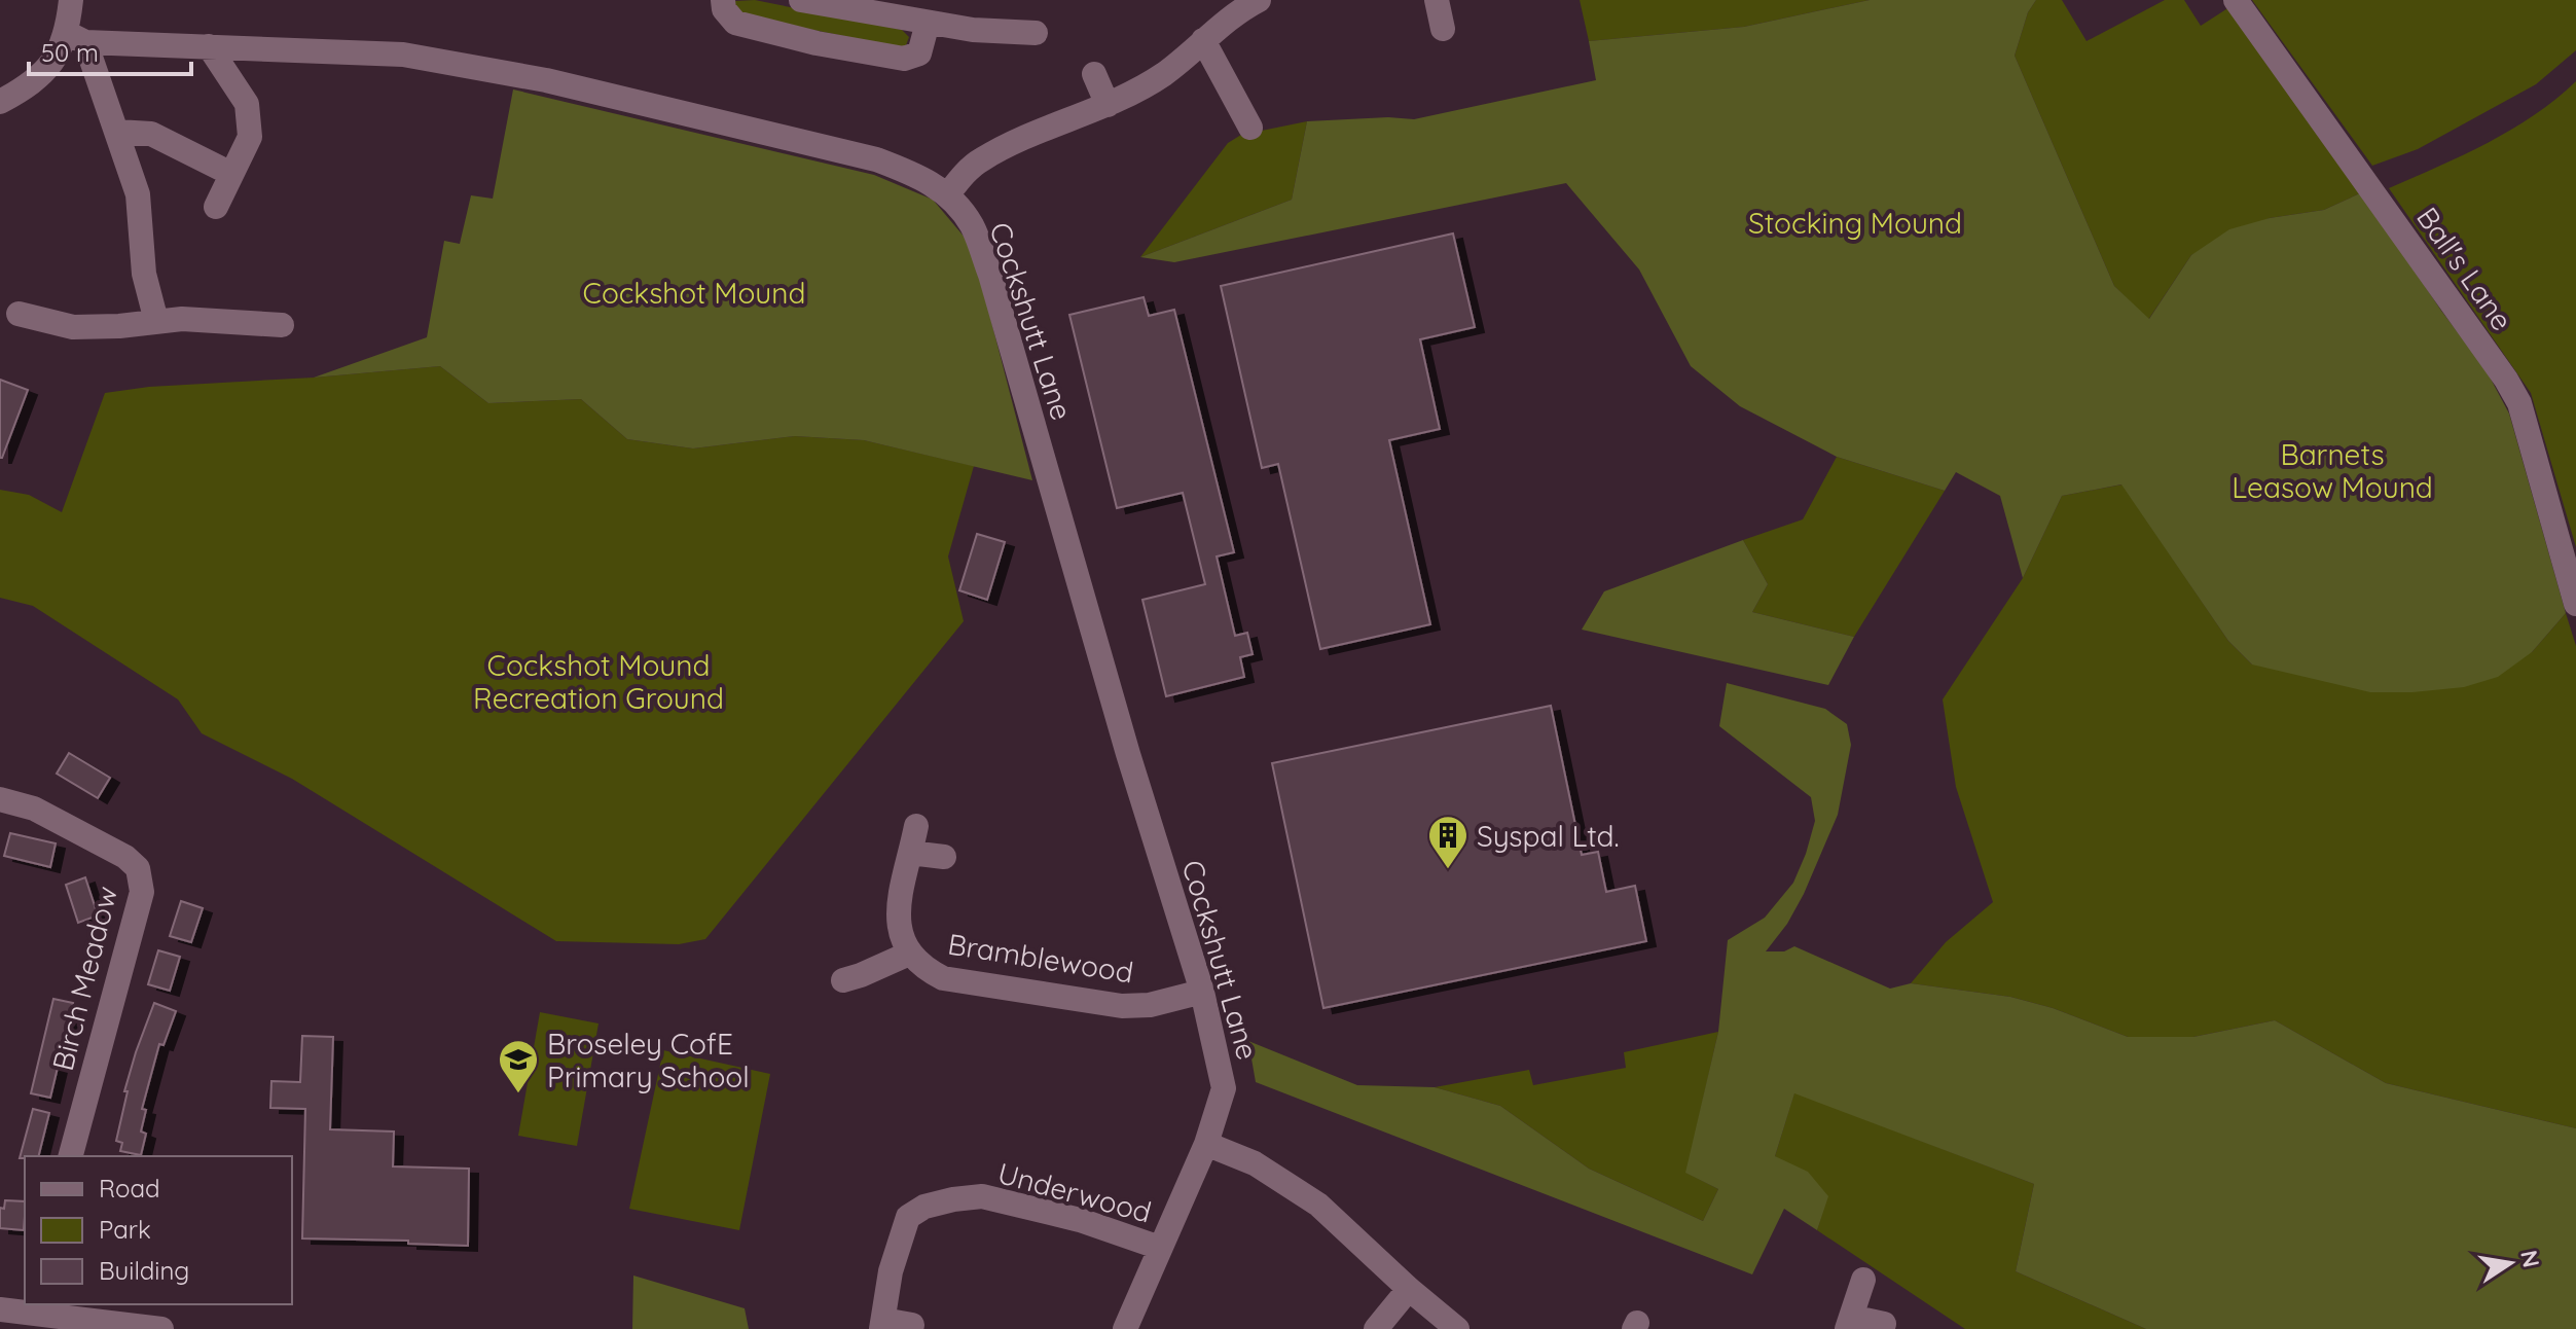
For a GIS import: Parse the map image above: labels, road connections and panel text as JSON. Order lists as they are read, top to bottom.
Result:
{
  "streets": {
    "street": [
      "Ball's Lane",
      "Cockshutt Lane",
      "Bramblewood",
      "Birch Meadow",
      "Underwood"
    ]
  },
  "crossings": [
    ["Cockshutt Lane", "Bramblewood"],
    ["Cockshutt Lane", "Underwood"]
  ],
  "parks": [
    "Stocking Mound",
    "Cockshot Mound",
    "Barnets Leasow Mound",
    "Cockshot Mound Recreation Ground"
  ],
  "places": {
    "building": ["Syspal Ltd."],
    "school or university": ["Broseley CofE Primary School"]
  },
  "legend": ["Road", "Park", "Building"],
  "scale_bar": "50 m",
  "north": "right"
}
